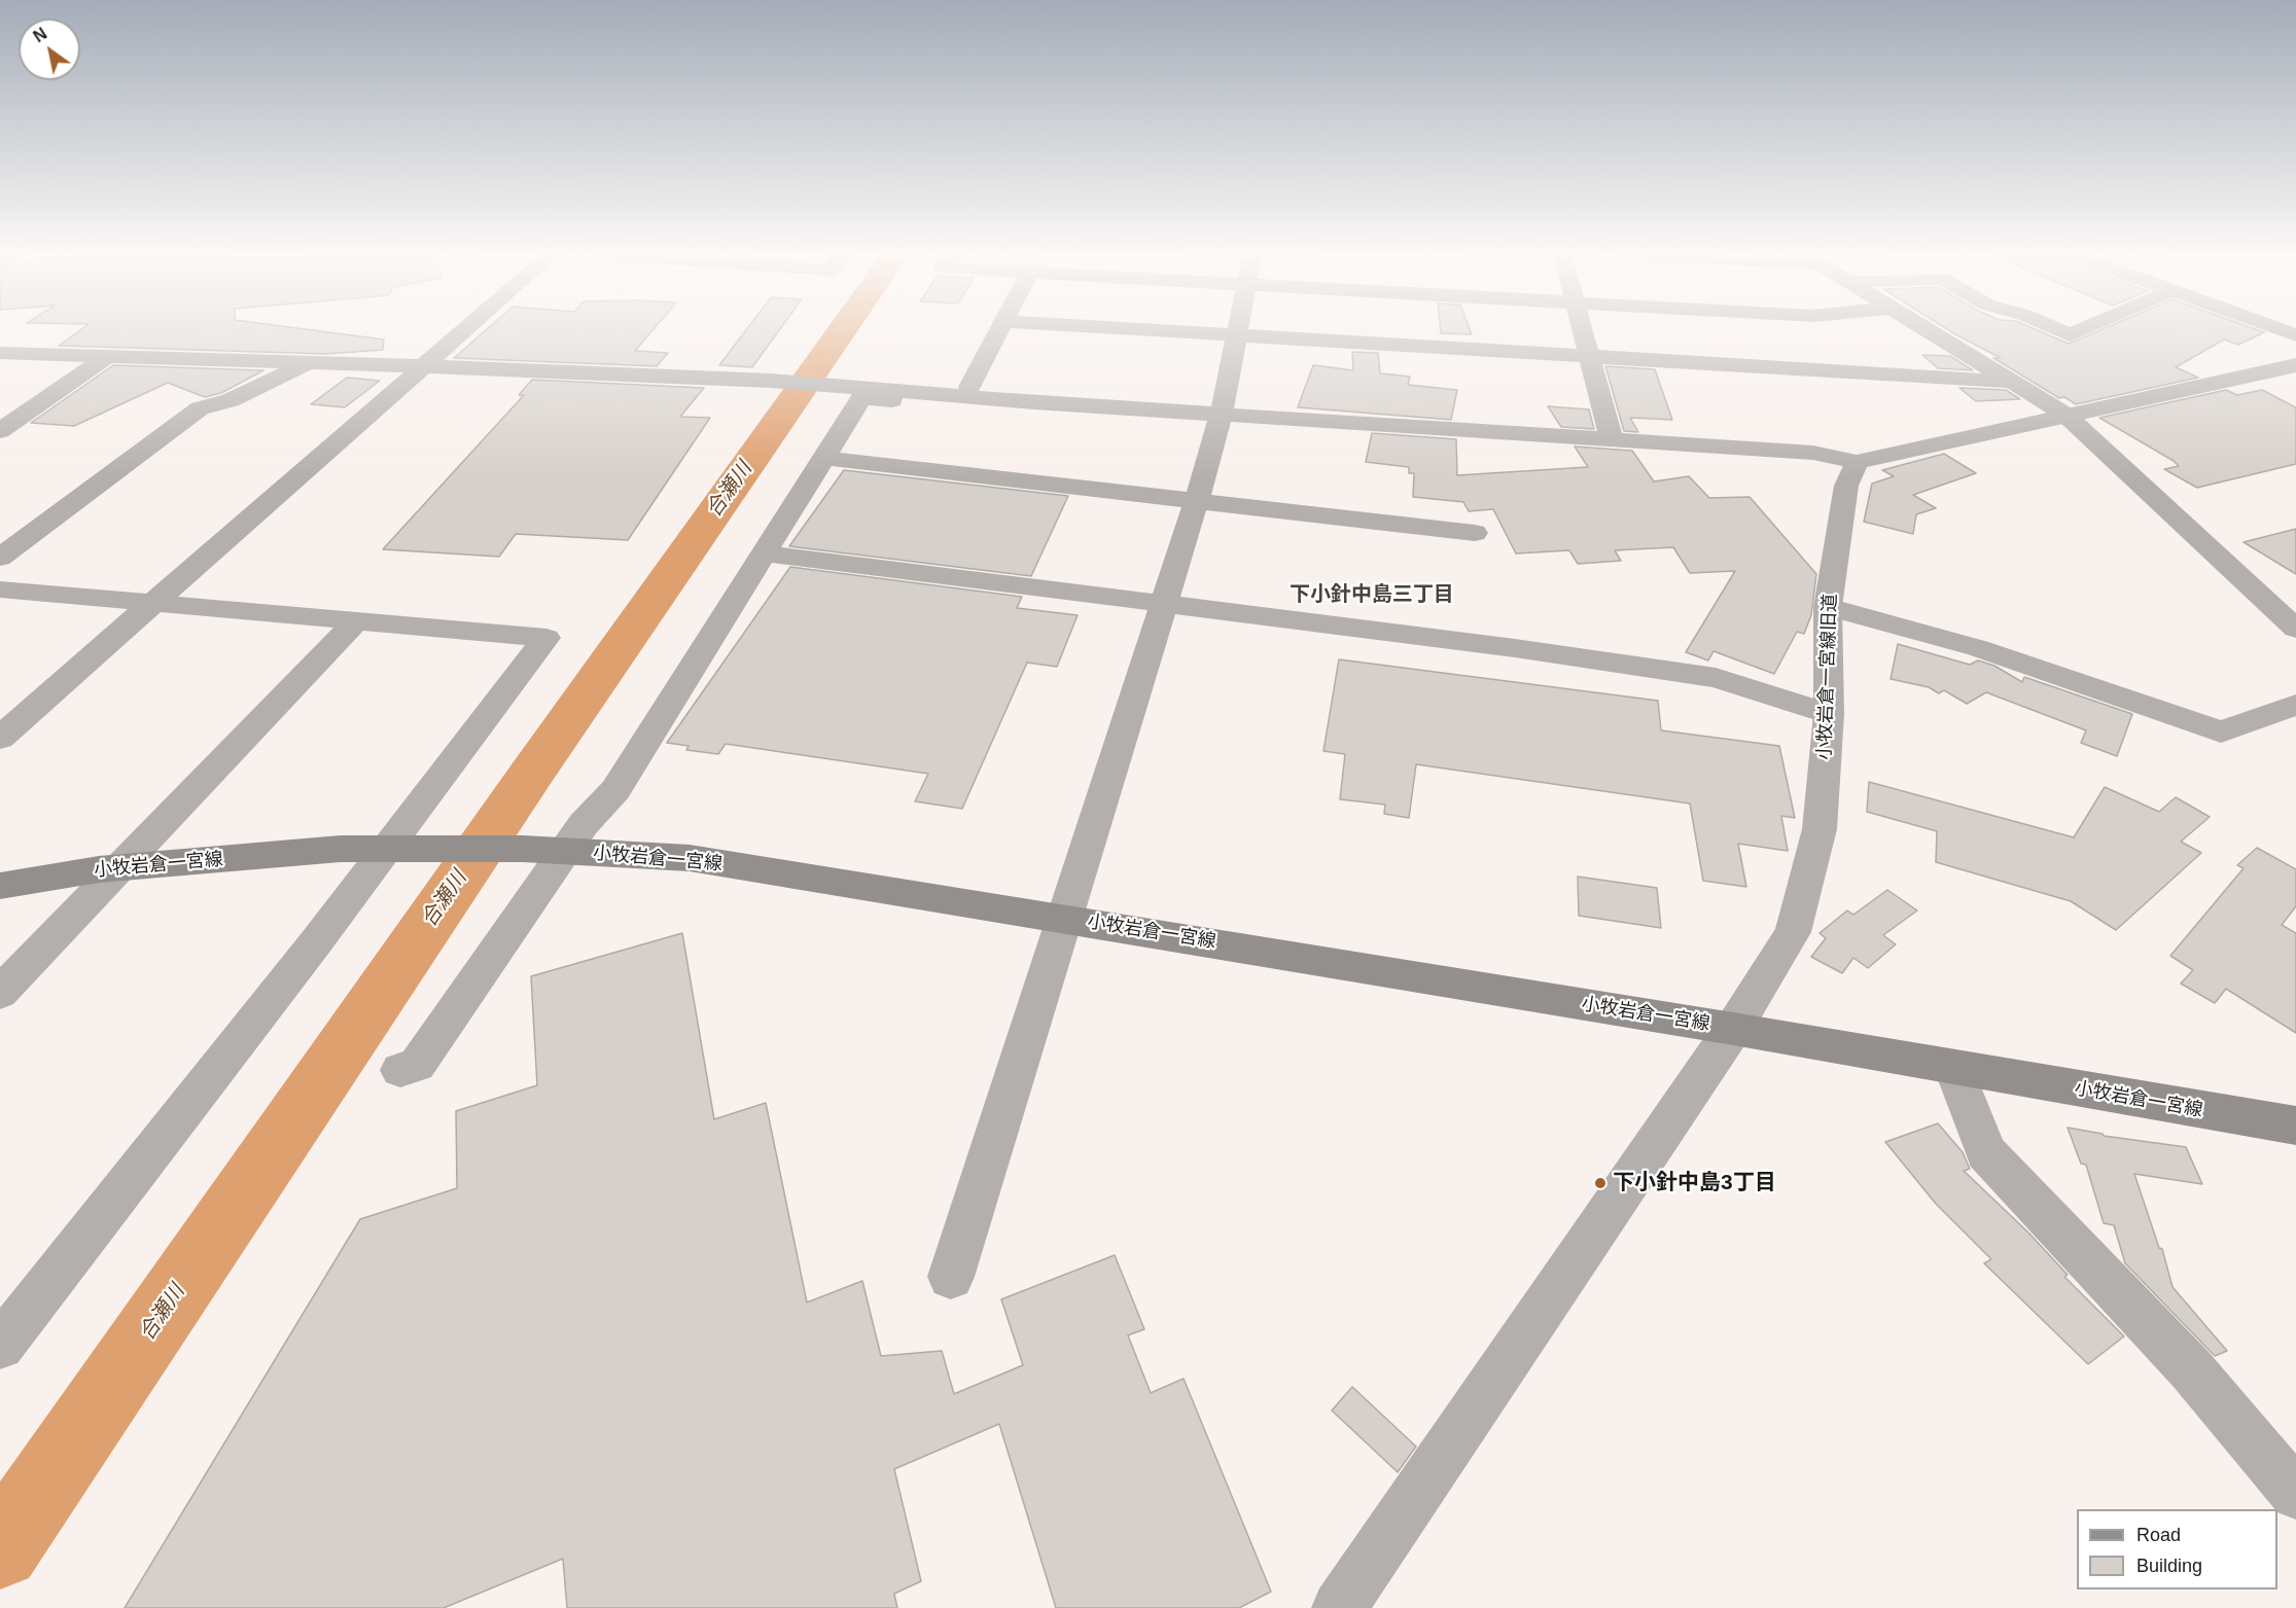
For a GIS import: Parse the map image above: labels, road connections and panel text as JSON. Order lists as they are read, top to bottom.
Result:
{
  "streets": {
    "main road": ["小牧岩倉一宮線"],
    "street": ["小牧岩倉一宮線旧道"]
  },
  "crossings": [
    ["小牧岩倉一宮線旧道", "小牧岩倉一宮線"]
  ],
  "districts": ["下小針中島三丁目"],
  "water": ["合瀬川"],
  "places": ["下小針中島3丁目"],
  "legend": ["Road", "Building"],
  "north": "top left"
}
